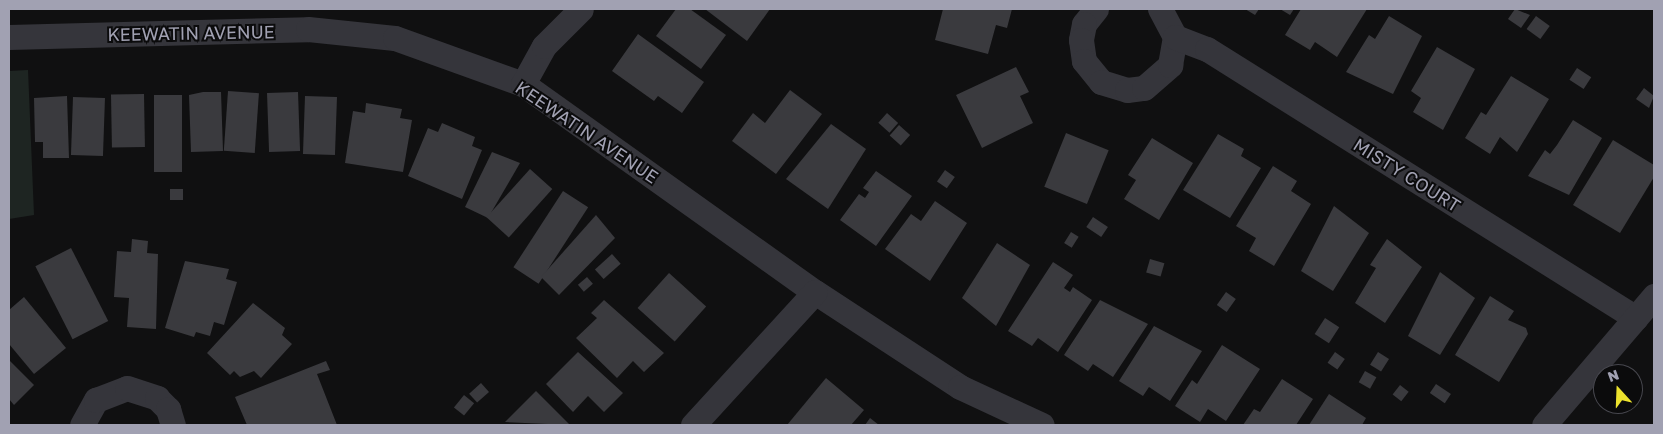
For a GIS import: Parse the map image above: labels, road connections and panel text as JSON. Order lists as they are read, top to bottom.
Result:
{
  "streets": {
    "street": ["KEEWATIN AVENUE", "MISTY COURT"]
  },
  "north": "top"
}
